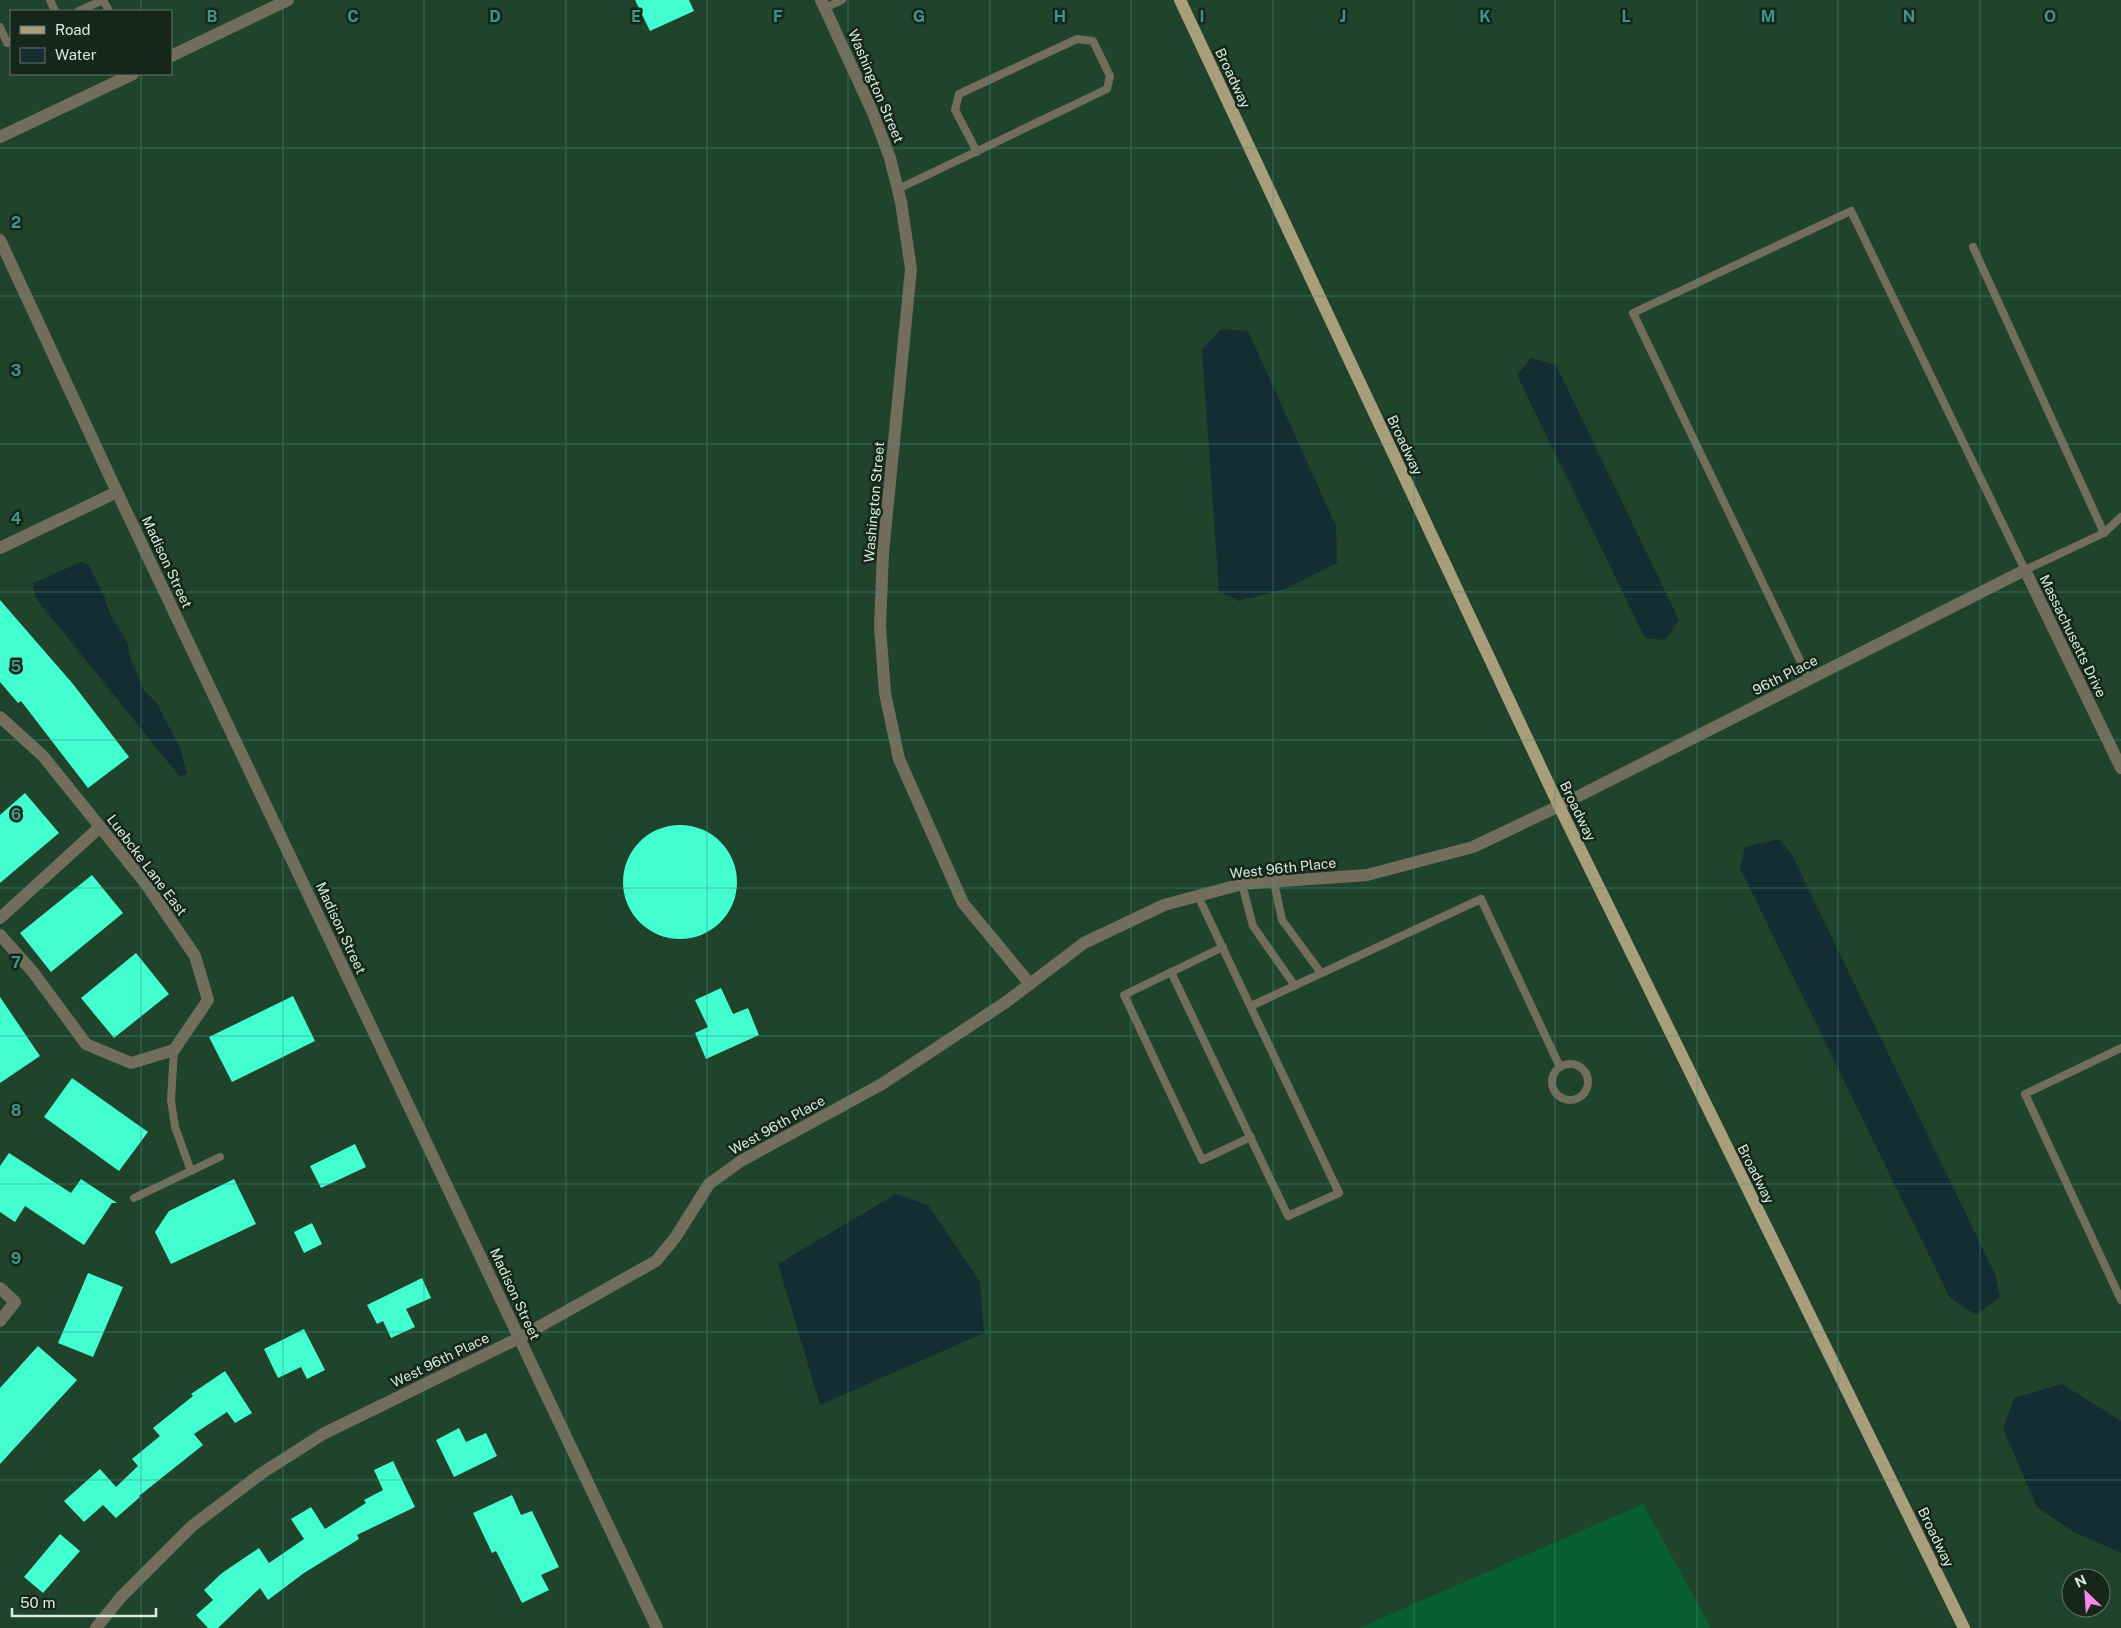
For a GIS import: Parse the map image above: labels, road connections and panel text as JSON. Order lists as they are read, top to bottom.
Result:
{
  "streets": {
    "main road": ["Broadway"],
    "street": [
      "Washington Street",
      "Madison Street",
      "Massachusetts Drive",
      "96th Place",
      "Luebcke Lane East",
      "West 96th Place"
    ]
  },
  "crossings": [
    ["Broadway", "96th Place"],
    ["Broadway", "West 96th Place"],
    ["Washington Street", "West 96th Place"],
    ["Madison Street", "West 96th Place"],
    ["Massachusetts Drive", "96th Place"],
    ["96th Place", "West 96th Place"]
  ],
  "legend": ["Road", "Water"],
  "scale_bar": "50 m",
  "north": "top left",
  "grid": {
    "columns": [
      "B",
      "C",
      "D",
      "E",
      "F",
      "G",
      "H",
      "I",
      "J",
      "K",
      "L",
      "M",
      "N",
      "O"
    ],
    "rows": [
      "2",
      "3",
      "4",
      "5",
      "6",
      "7",
      "8",
      "9"
    ]
  }
}
